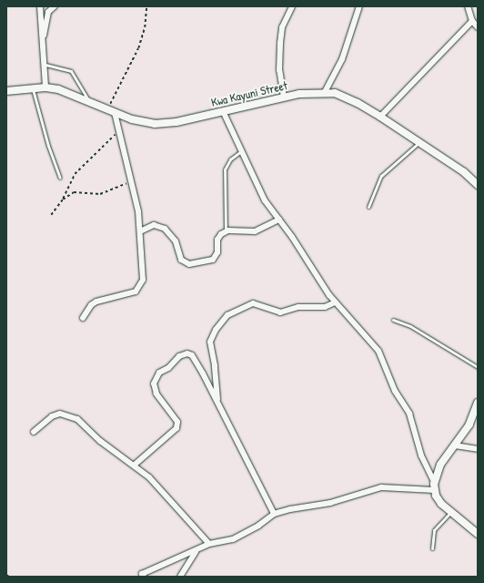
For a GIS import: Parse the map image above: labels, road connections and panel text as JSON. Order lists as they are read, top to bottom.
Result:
{
  "streets": {
    "street": ["Kwa Kayuni Street"]
  }
}
